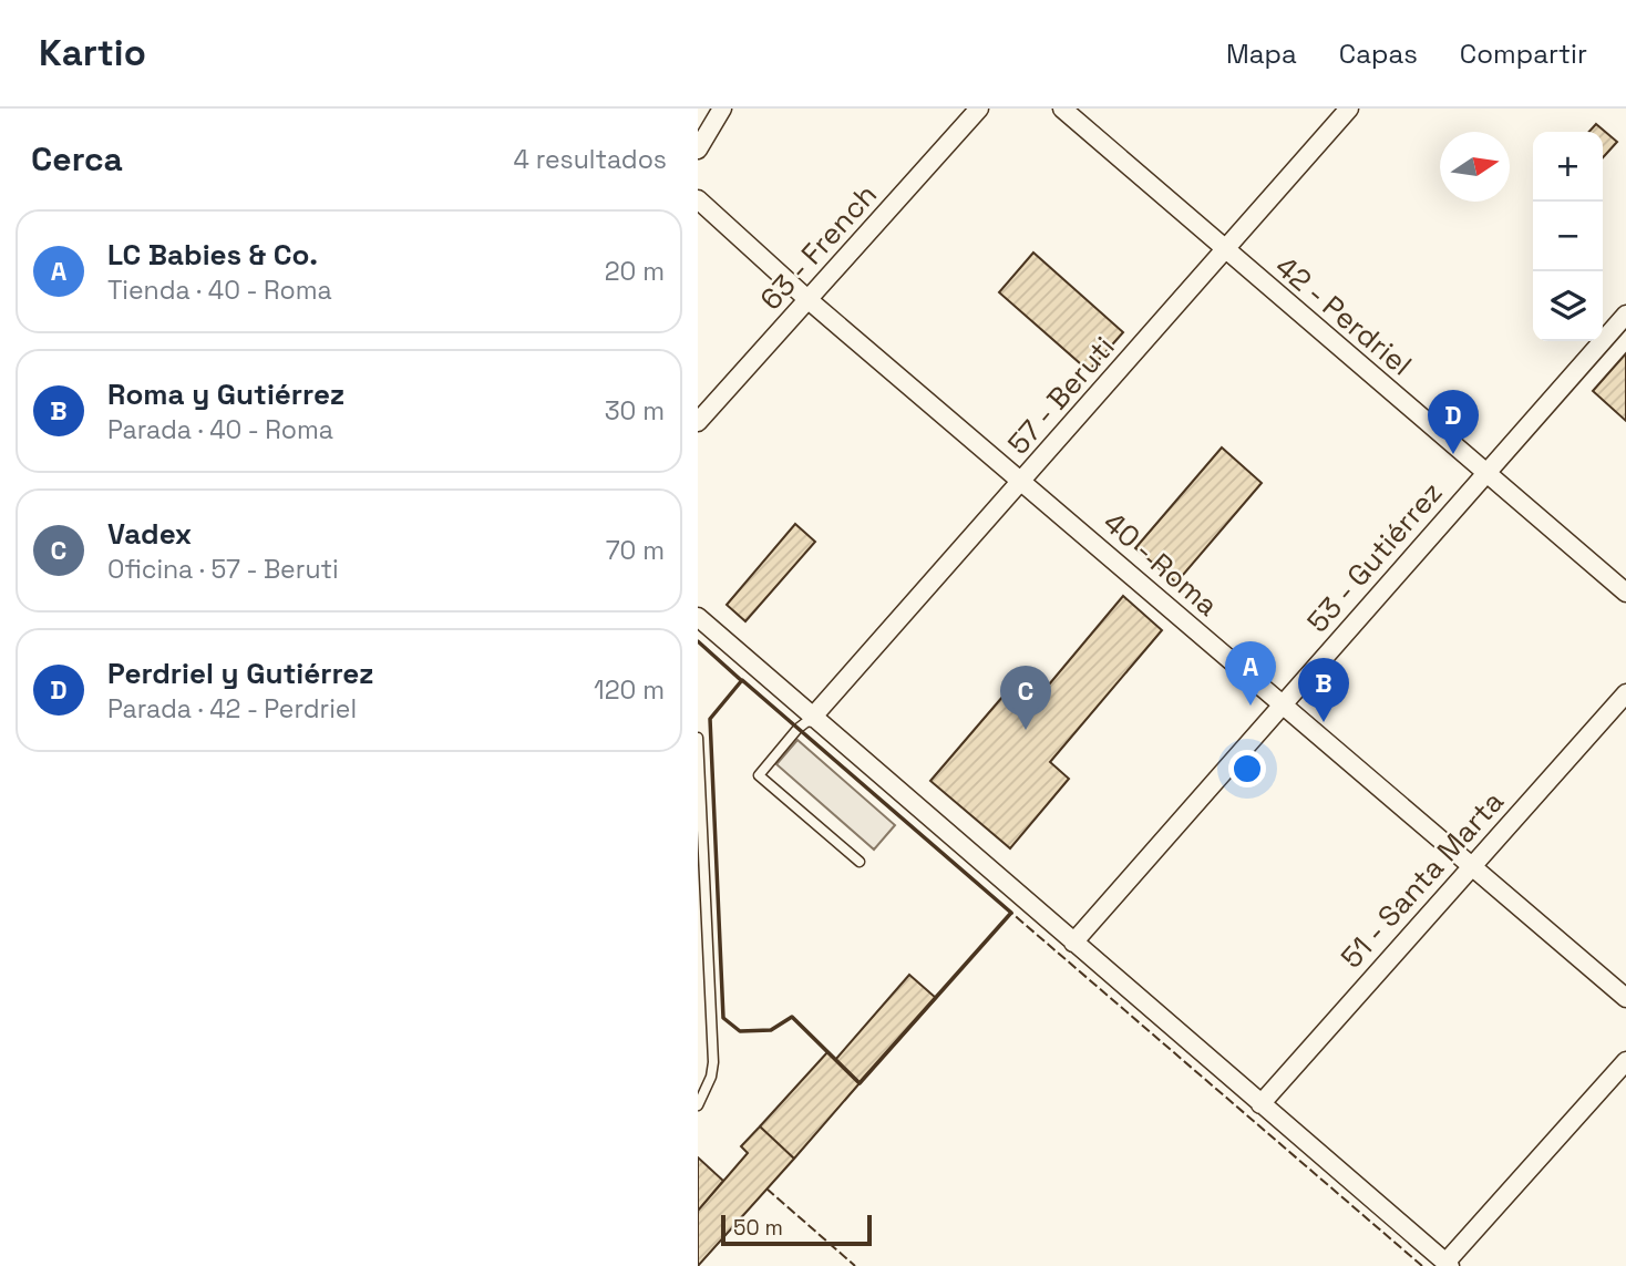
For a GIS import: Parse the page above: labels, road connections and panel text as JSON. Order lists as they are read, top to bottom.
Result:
{
  "streets": {
    "street": [
      "63 - French",
      "42 - Perdriel",
      "57 - Beruti",
      "53 - Gutiérrez",
      "40 - Roma",
      "51 - Santa Marta"
    ]
  },
  "crossings": [
    ["63 - French", "40 - Roma"],
    ["42 - Perdriel", "57 - Beruti"],
    ["42 - Perdriel", "53 - Gutiérrez"],
    ["57 - Beruti", "40 - Roma"],
    ["53 - Gutiérrez", "40 - Roma"],
    ["40 - Roma", "51 - Santa Marta"]
  ],
  "scale_bar": "50 m",
  "north": "right",
  "page": {
    "header": "Kartio",
    "nav": ["Mapa", "Capas", "Compartir"],
    "heading": ["Cerca", "4 resultados"],
    "map_buttons": ["+", "−"],
    "list": [
      {
        "mark": "A",
        "name": "LC Babies & Co.",
        "note": "Tienda · 40 - Roma",
        "value": "20 m"
      },
      {
        "mark": "B",
        "name": "Roma y Gutiérrez",
        "note": "Parada · 40 - Roma",
        "value": "30 m"
      },
      {
        "mark": "C",
        "name": "Vadex",
        "note": "Oficina · 57 - Beruti",
        "value": "70 m"
      },
      {
        "mark": "D",
        "name": "Perdriel y Gutiérrez",
        "note": "Parada · 42 - Perdriel",
        "value": "120 m"
      }
    ],
    "pins": [
      "D",
      "A",
      "B",
      "C"
    ],
    "scale": "50 m"
  }
}
